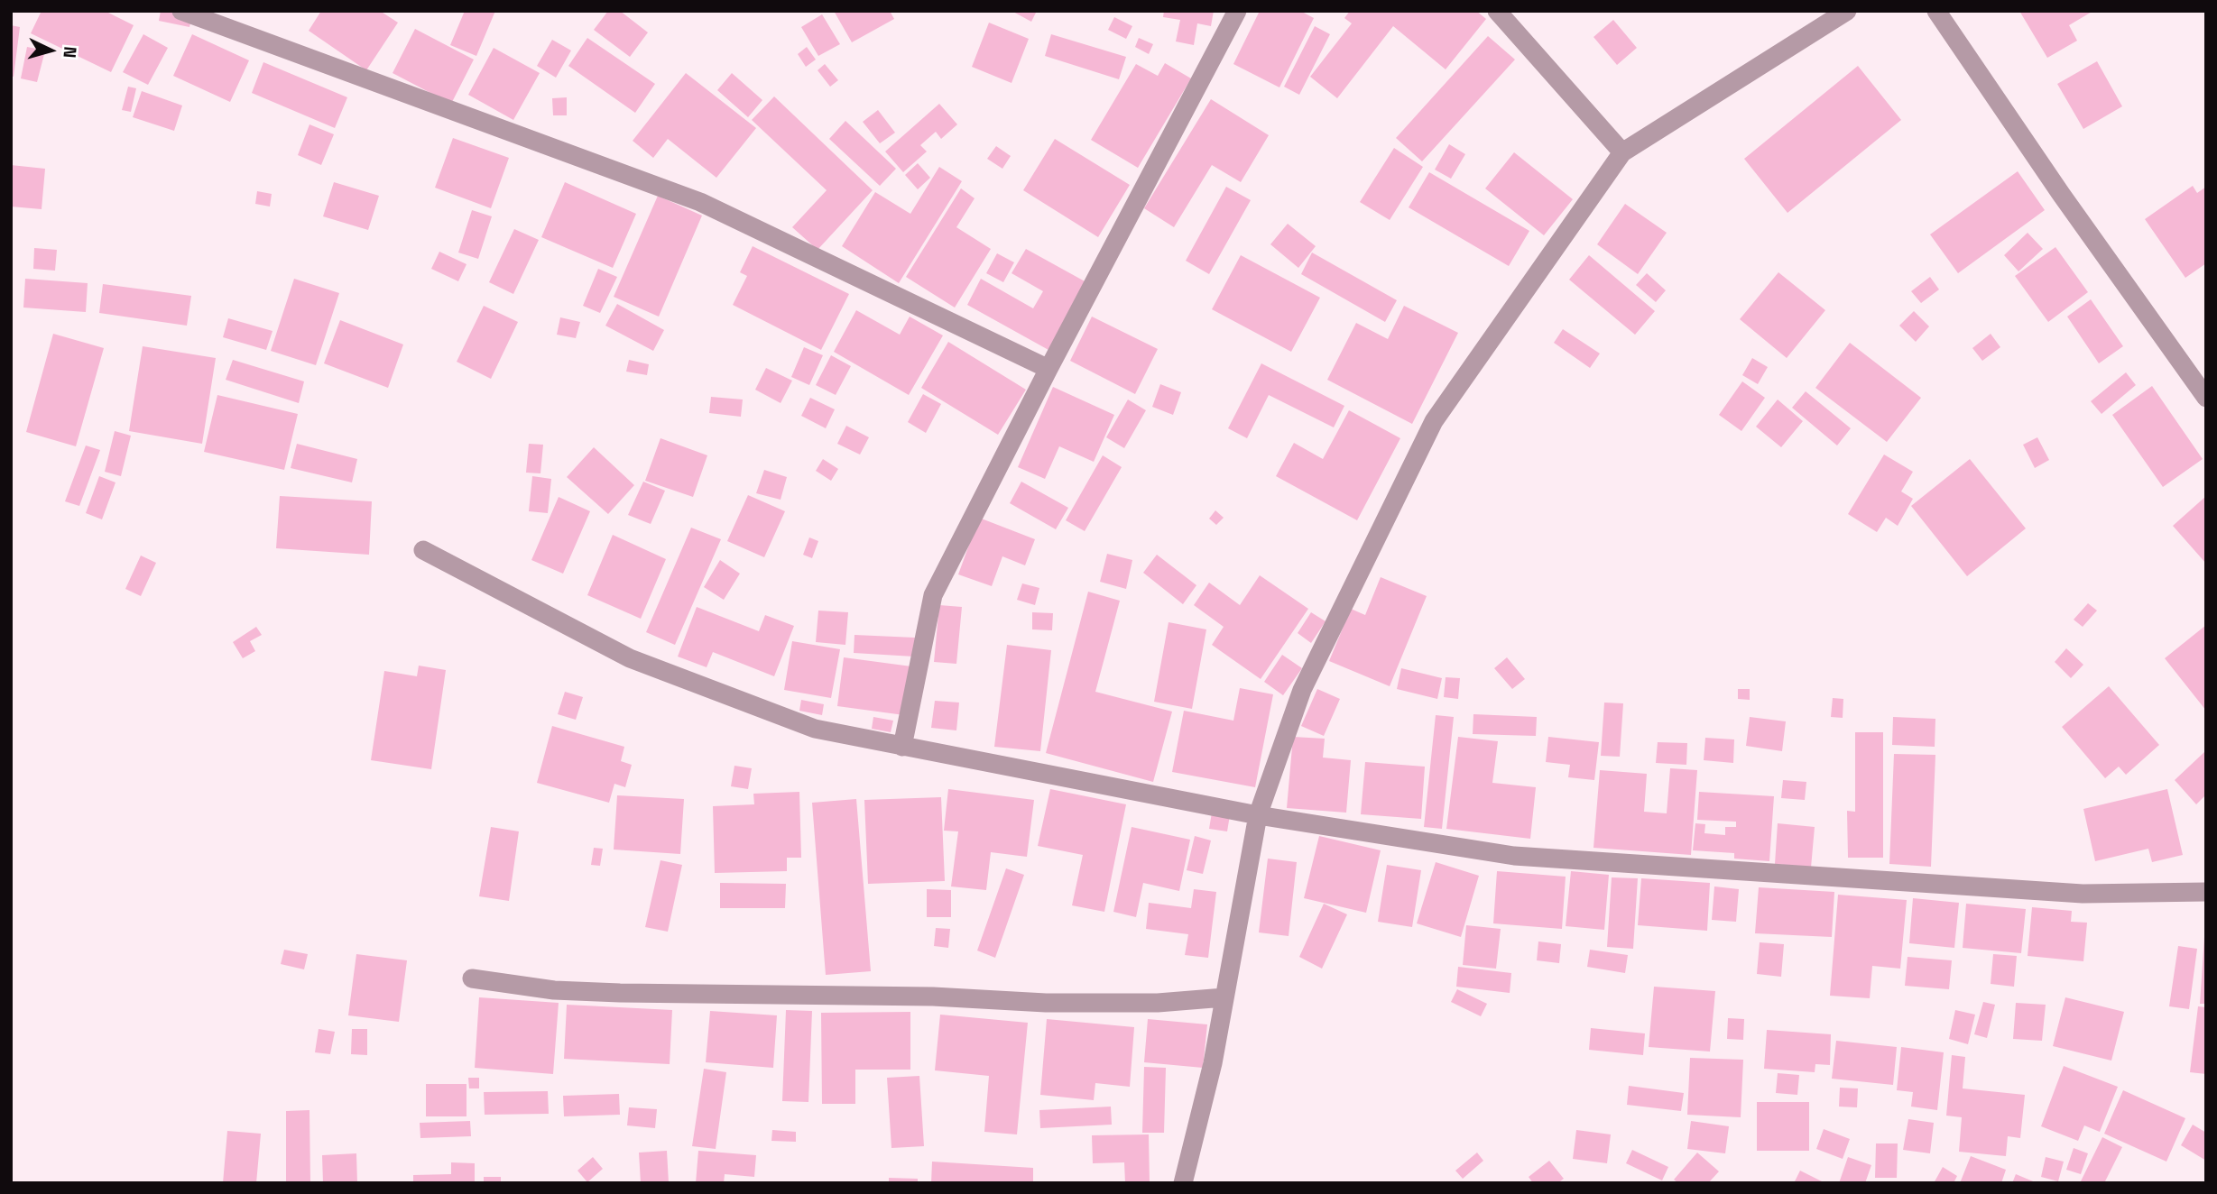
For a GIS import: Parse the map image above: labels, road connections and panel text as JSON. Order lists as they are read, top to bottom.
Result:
{
  "north": "right"
}
